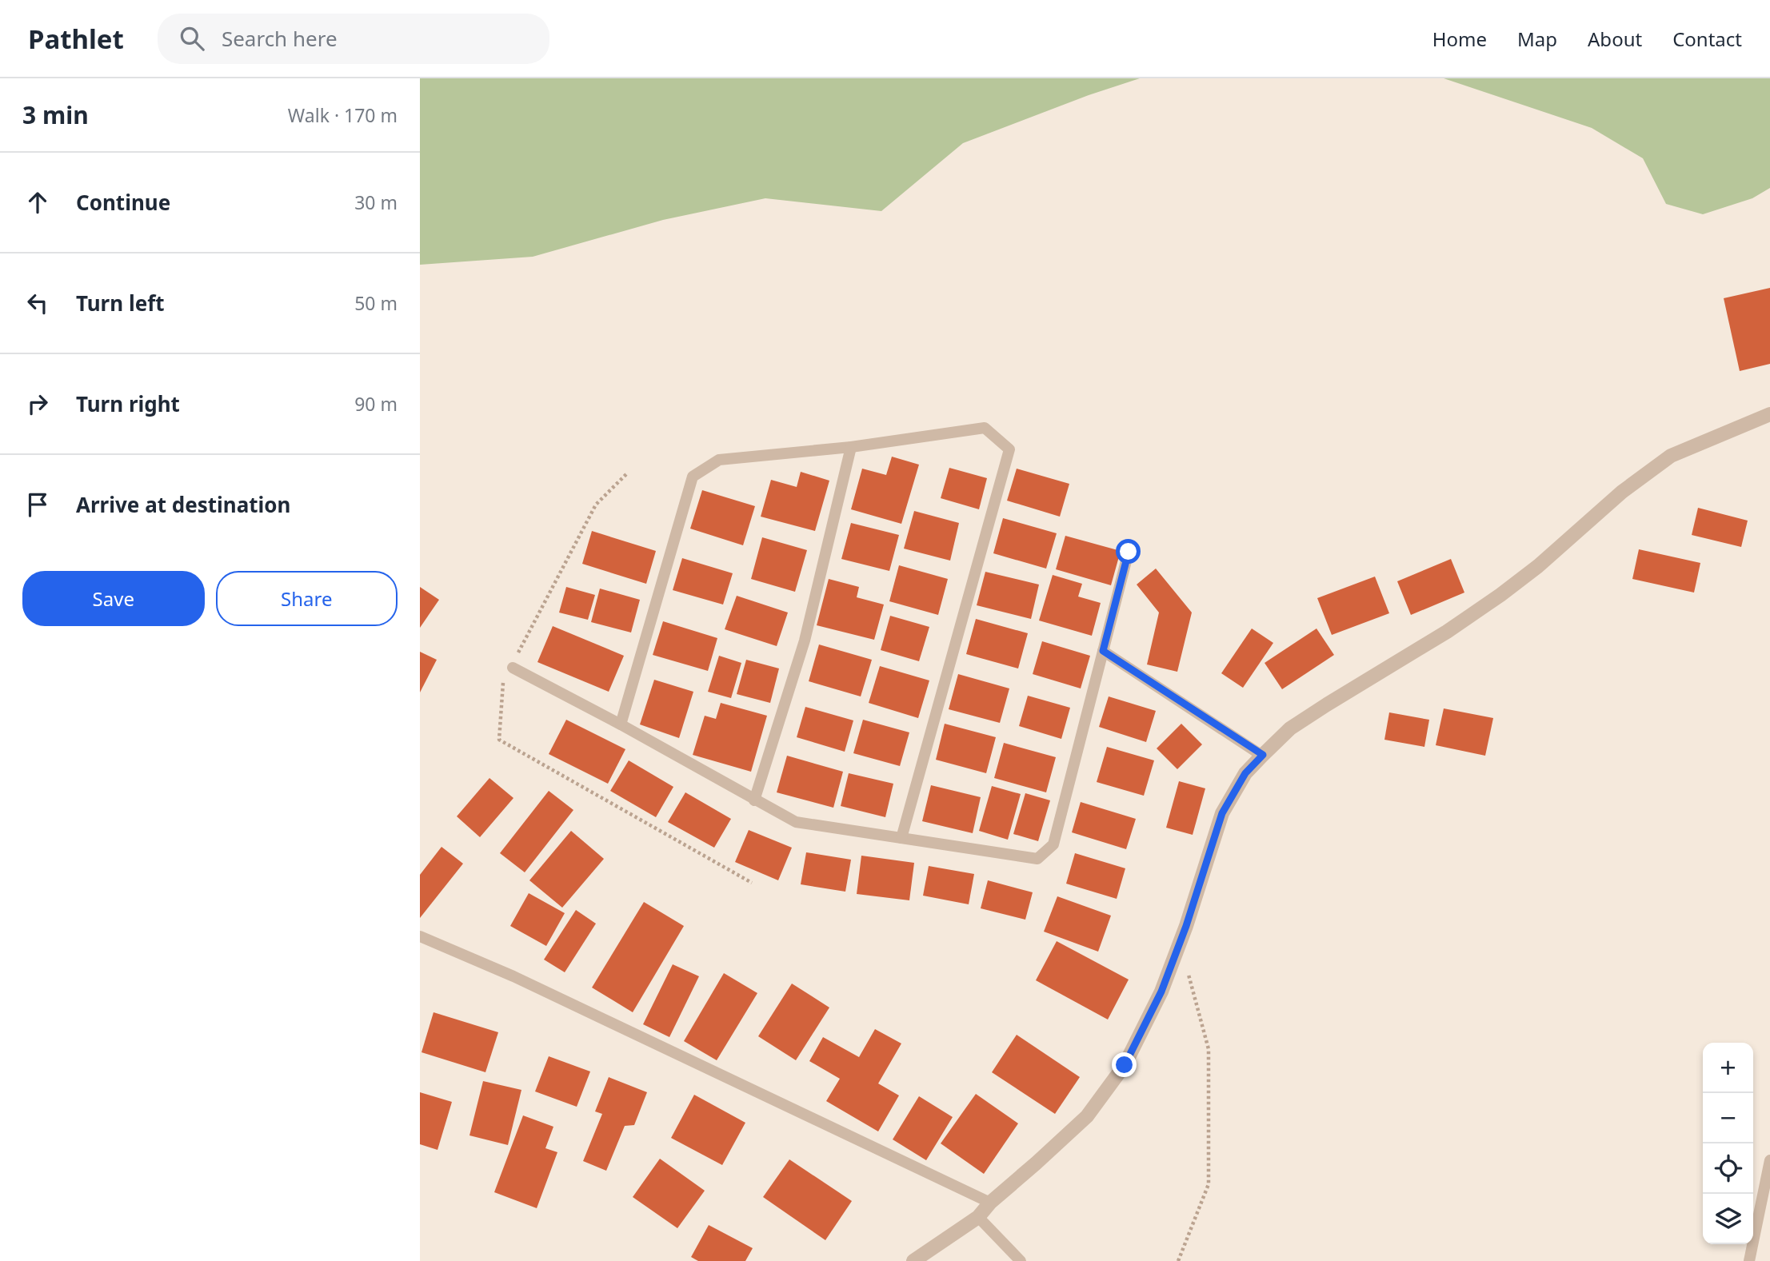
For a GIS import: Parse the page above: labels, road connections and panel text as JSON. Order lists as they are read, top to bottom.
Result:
{
  "page": {
    "header": "Pathlet",
    "search": "Search here",
    "nav": [
      "Home",
      "Map",
      "About",
      "Contact"
    ],
    "heading": ["3 min", "Walk · 170 m"],
    "list": [
      ["Continue", "30 m"],
      ["Turn left", "50 m"],
      ["Turn right", "90 m"],
      "Arrive at destination"
    ],
    "buttons": ["Save", "Share"],
    "map_buttons": ["+", "−"]
  }
}
